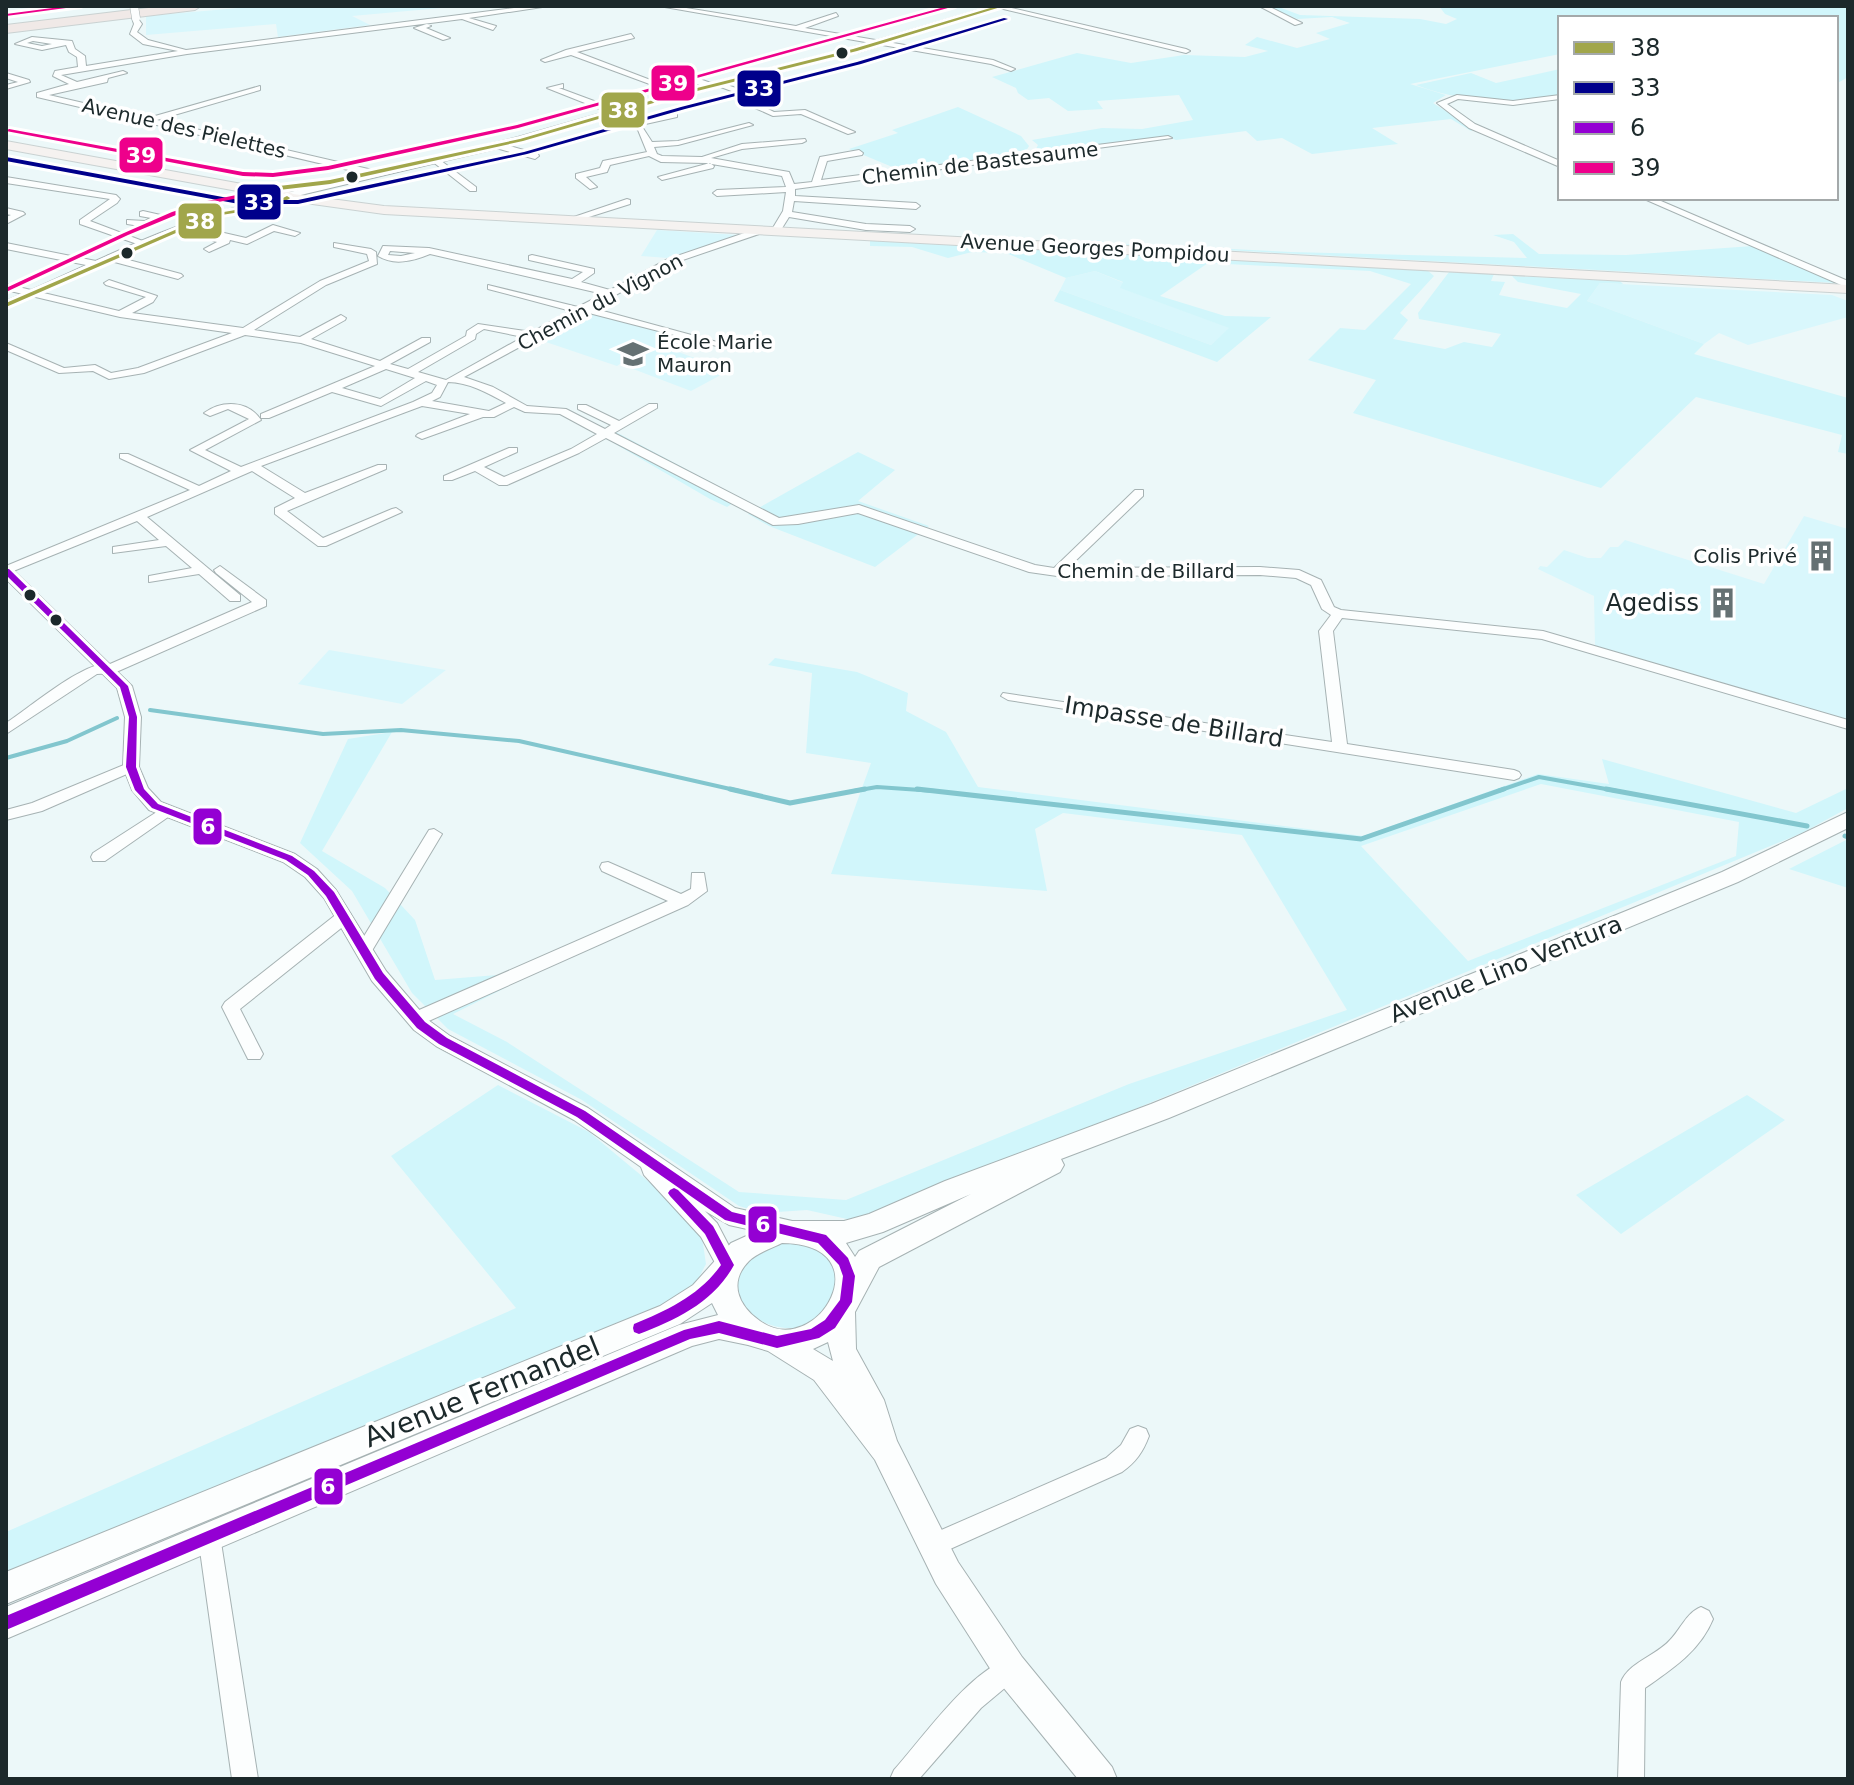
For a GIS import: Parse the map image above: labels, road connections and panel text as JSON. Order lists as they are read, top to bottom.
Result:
{
  "streets": {
    "main road": ["Avenue Georges Pompidou", "Avenue Lino Ventura", "Avenue Fernandel"],
    "street": [
      "Avenue des Pielettes",
      "Chemin de Bastesaume",
      "Chemin du Vignon",
      "Chemin de Billard",
      "Impasse de Billard"
    ]
  },
  "crossings": [
    ["Avenue Georges Pompidou", "Chemin du Vignon"],
    ["Chemin du Vignon", "Chemin de Billard"],
    ["Avenue Lino Ventura", "Avenue Fernandel"]
  ],
  "places": {
    "school or university": ["École Marie Mauron"],
    "building": ["Colis Privé", "Agediss"]
  },
  "lines": [
    "transit line 38",
    "transit line 39",
    "transit line 33",
    "transit line 6"
  ],
  "legend": [
    "38",
    "33",
    "6",
    "39"
  ]
}
